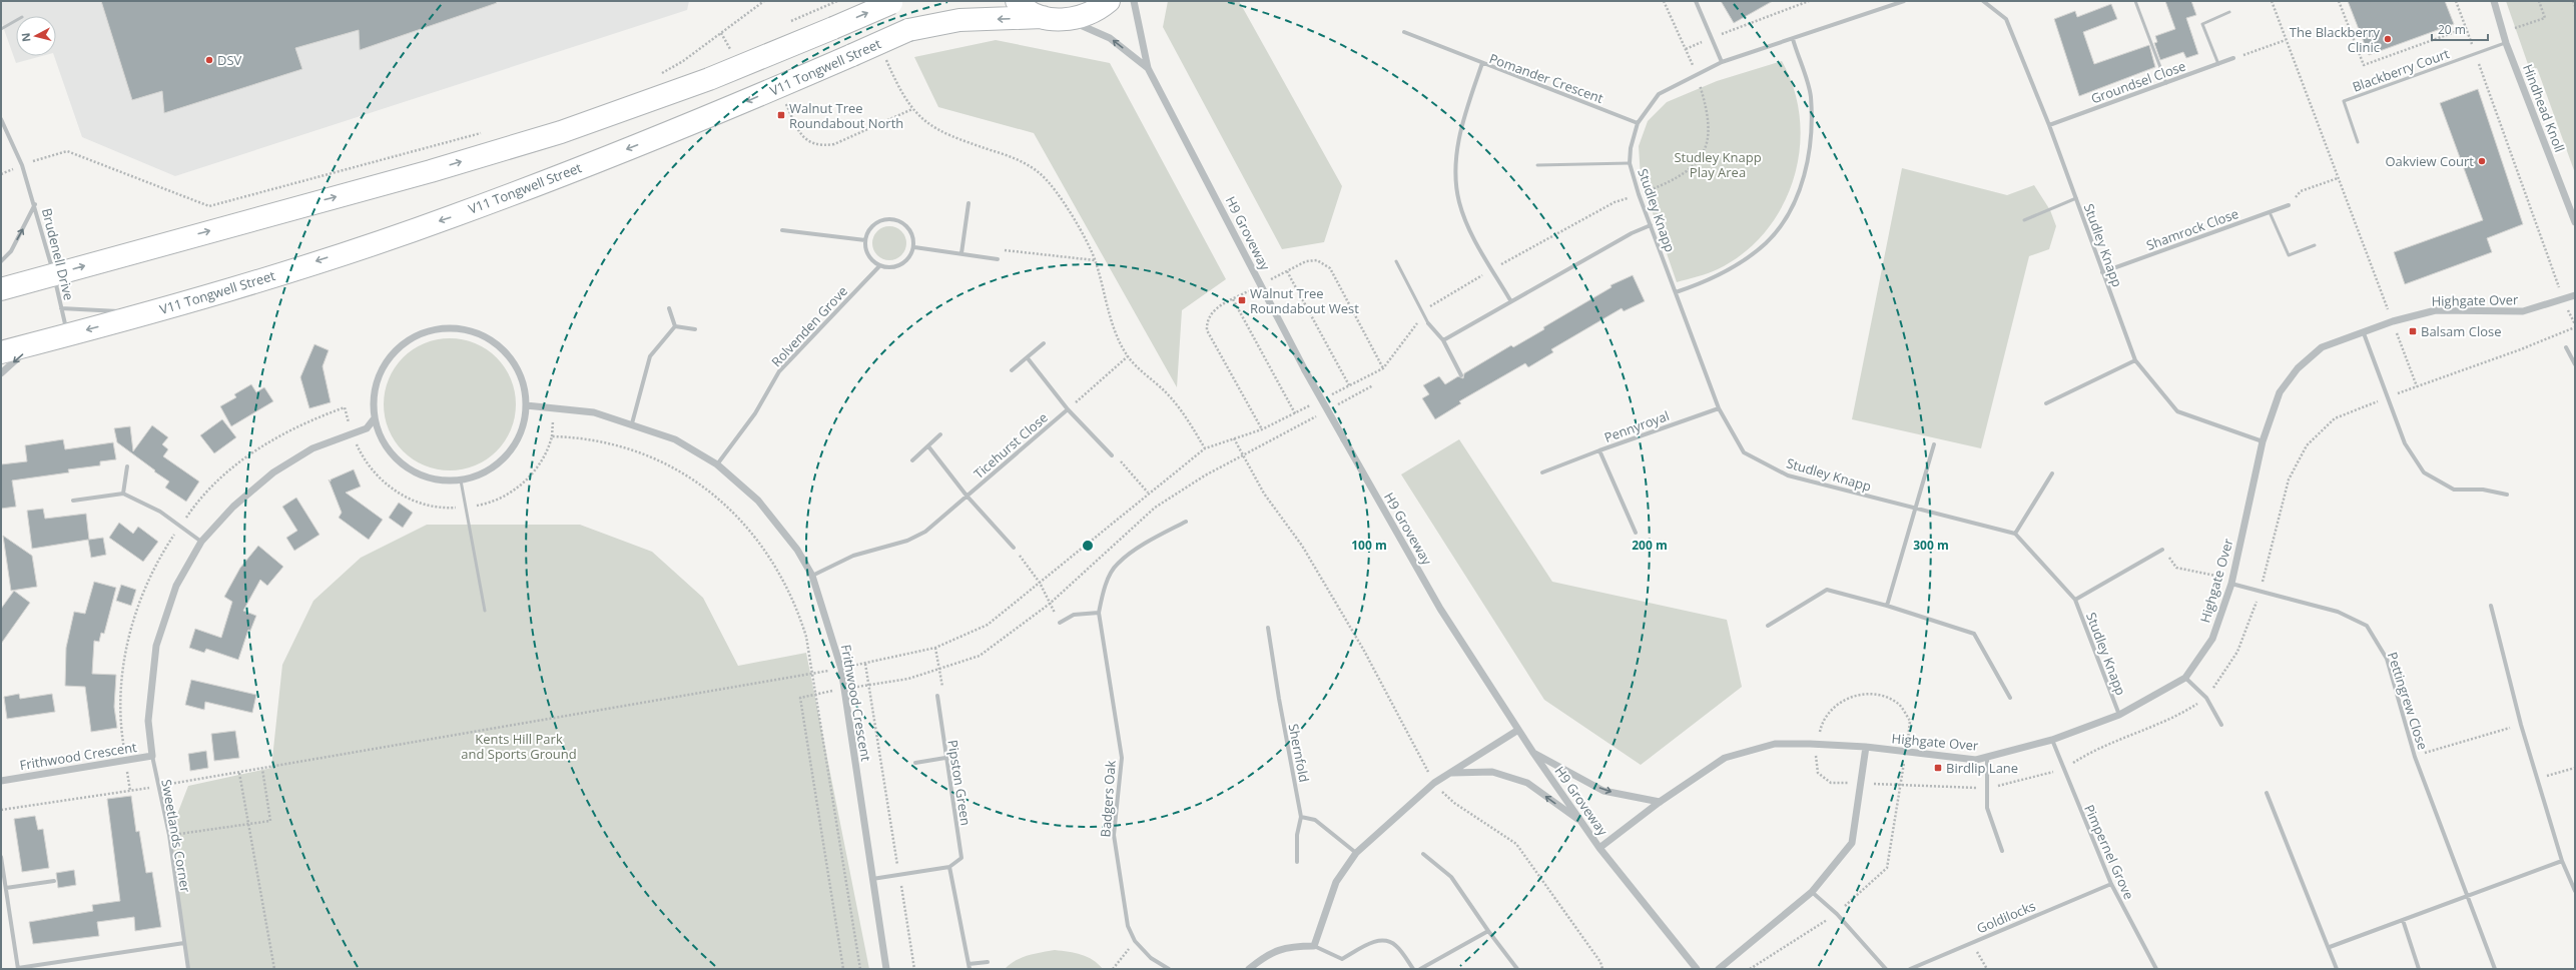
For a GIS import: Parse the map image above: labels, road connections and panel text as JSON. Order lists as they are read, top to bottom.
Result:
{
  "streets": {
    "highway": ["V11 Tongwell Street"],
    "street": [
      "Pomander Crescent",
      "Groundsel Close",
      "Hindhead Knoll",
      "Studley Knapp",
      "Shamrock Close",
      "H9 Groveway",
      "Brudenell Drive",
      "Highgate Over",
      "Rolvenden Grove",
      "Pennyroyal",
      "Ticehurst Close",
      "Pettingrew Close",
      "Frithwood Crescent",
      "Shernfold",
      "Pipston Green",
      "Badgers Oak",
      "Sweetlands Corner",
      "Pimpernel Grove",
      "Goldilocks"
    ],
    "lane": ["Blackberry Court"]
  },
  "crossings": [
    ["V11 Tongwell Street", "Brudenell Drive"],
    ["Blackberry Court", "Hindhead Knoll"],
    ["Pomander Crescent", "Studley Knapp"],
    ["Groundsel Close", "Studley Knapp"],
    ["Studley Knapp", "Shamrock Close"],
    ["Studley Knapp", "Highgate Over"],
    ["Studley Knapp", "Pennyroyal"],
    ["H9 Groveway", "Highgate Over"],
    ["Highgate Over", "Pettingrew Close"],
    ["Highgate Over", "Pimpernel Grove"],
    ["Rolvenden Grove", "Frithwood Crescent"],
    ["Ticehurst Close", "Frithwood Crescent"],
    ["Frithwood Crescent", "Sweetlands Corner"],
    ["Pimpernel Grove", "Goldilocks"]
  ],
  "parks": ["Studley Knapp Play Area", "Kents Hill Park and Sports Ground"],
  "places": {
    "other": ["The Blackberry Clinic", "DSV", "Oakview Court"],
    "transit": [
      "Walnut Tree Roundabout North",
      "Walnut Tree Roundabout West",
      "Balsam Close",
      "Birdlip Lane"
    ]
  },
  "scale_bar": "20 m",
  "north": "left",
  "rings": ["100 m", "200 m", "300 m"]
}
